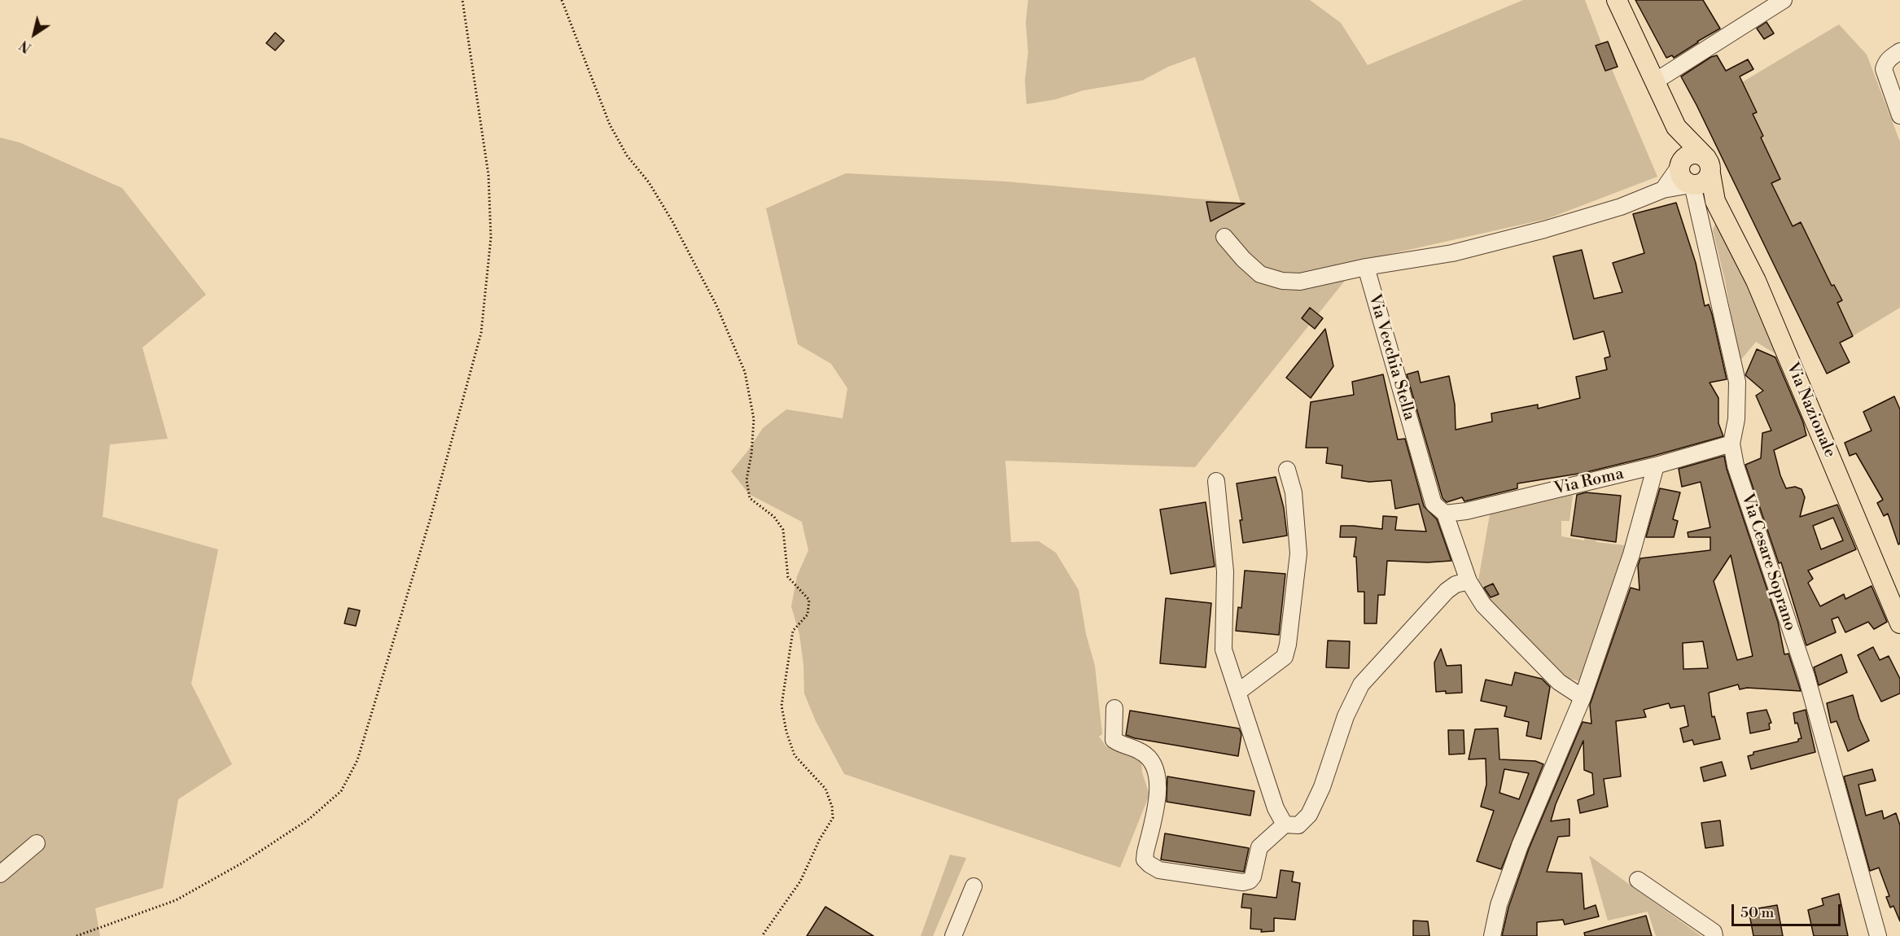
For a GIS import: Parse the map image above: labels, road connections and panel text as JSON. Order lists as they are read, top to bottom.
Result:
{
  "streets": {
    "main road": ["Via Nazionale"],
    "street": ["Via Vecchia Stella", "Via Roma", "Via Cesare Soprano"]
  },
  "crossings": [
    ["Via Vecchia Stella", "Via Roma"],
    ["Via Nazionale", "Via Cesare Soprano"],
    ["Via Roma", "Via Cesare Soprano"]
  ],
  "scale_bar": "50 m",
  "north": "bottom left"
}
